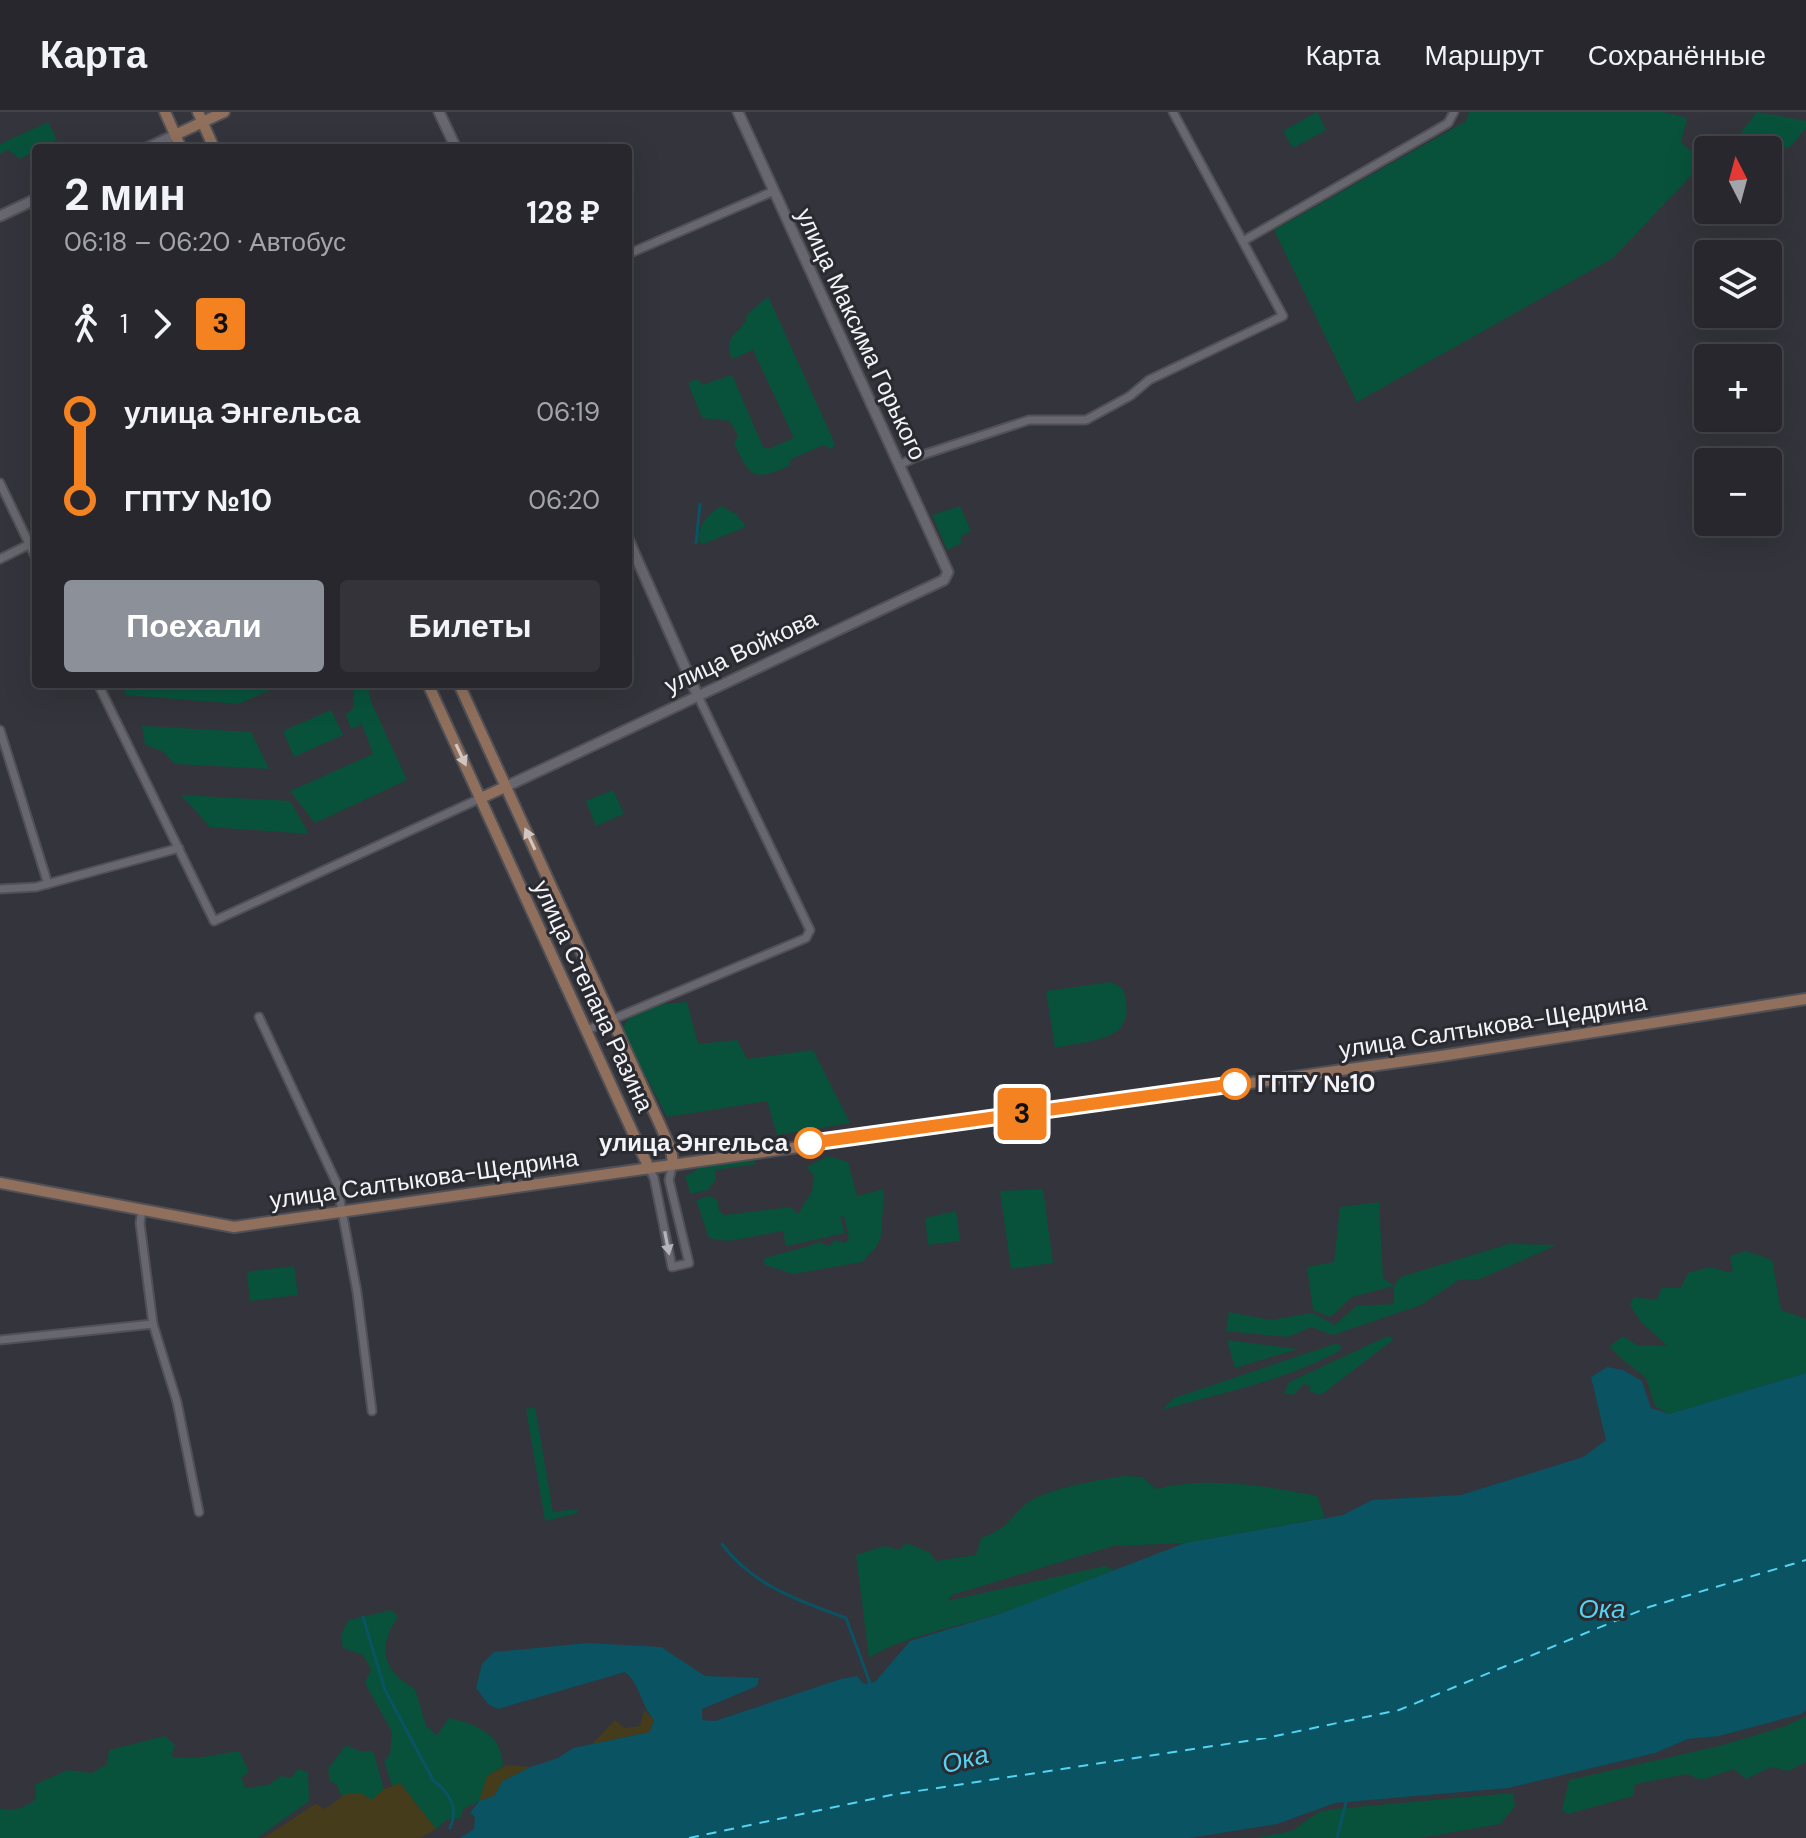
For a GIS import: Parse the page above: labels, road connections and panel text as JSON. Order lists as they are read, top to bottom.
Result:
{
  "streets": {
    "main road": ["улица Степана Разина", "улица Салтыкова-Щедрина"],
    "street": ["улица Максима Горького", "улица Войкова"]
  },
  "crossings": [
    ["улица Максима Горького", "улица Войкова"],
    ["улица Войкова", "улица Степана Разина"],
    ["улица Степана Разина", "улица Салтыкова-Щедрина"]
  ],
  "water": ["Ока"],
  "places": ["ГПТУ №10", "улица Энгельса"],
  "lines": ["bus line 3"],
  "north": "top",
  "page": {
    "header": "Карта",
    "nav": ["Карта", "Маршрут", "Сохранённые"],
    "on_map": "3",
    "map_buttons": ["+", "−"],
    "heading": ["2 мин", "06:18 – 06:20 · Автобус", "128 ₽"],
    "legs": ["1", "3"],
    "list": [
      {
        "name": "улица Энгельса",
        "value": "06:19"
      },
      {
        "name": "ГПТУ №10",
        "value": "06:20"
      }
    ],
    "buttons": ["Поехали", "Билеты"]
  }
}
